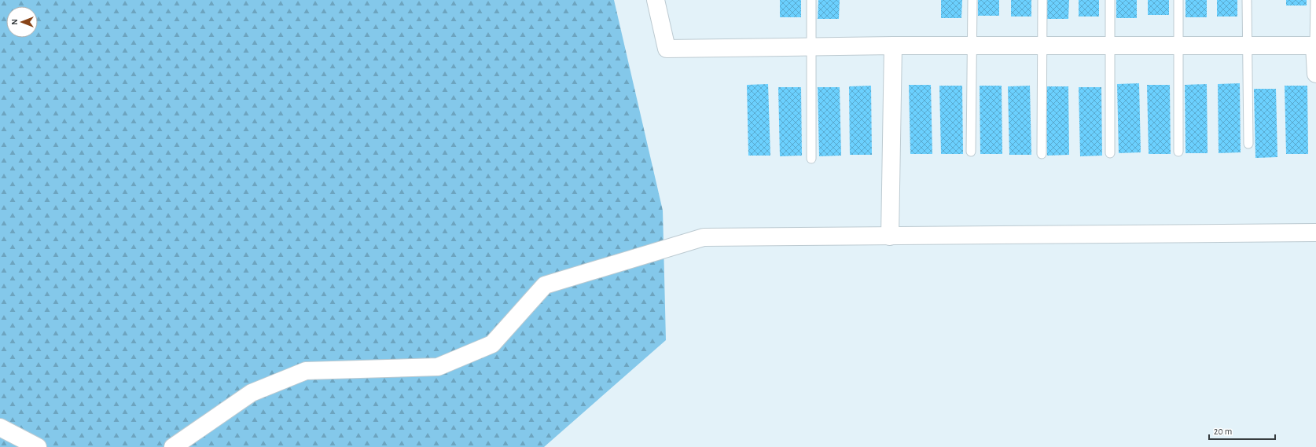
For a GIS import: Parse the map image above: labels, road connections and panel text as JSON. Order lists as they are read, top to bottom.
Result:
{
  "scale_bar": "20 m",
  "north": "left"
}
